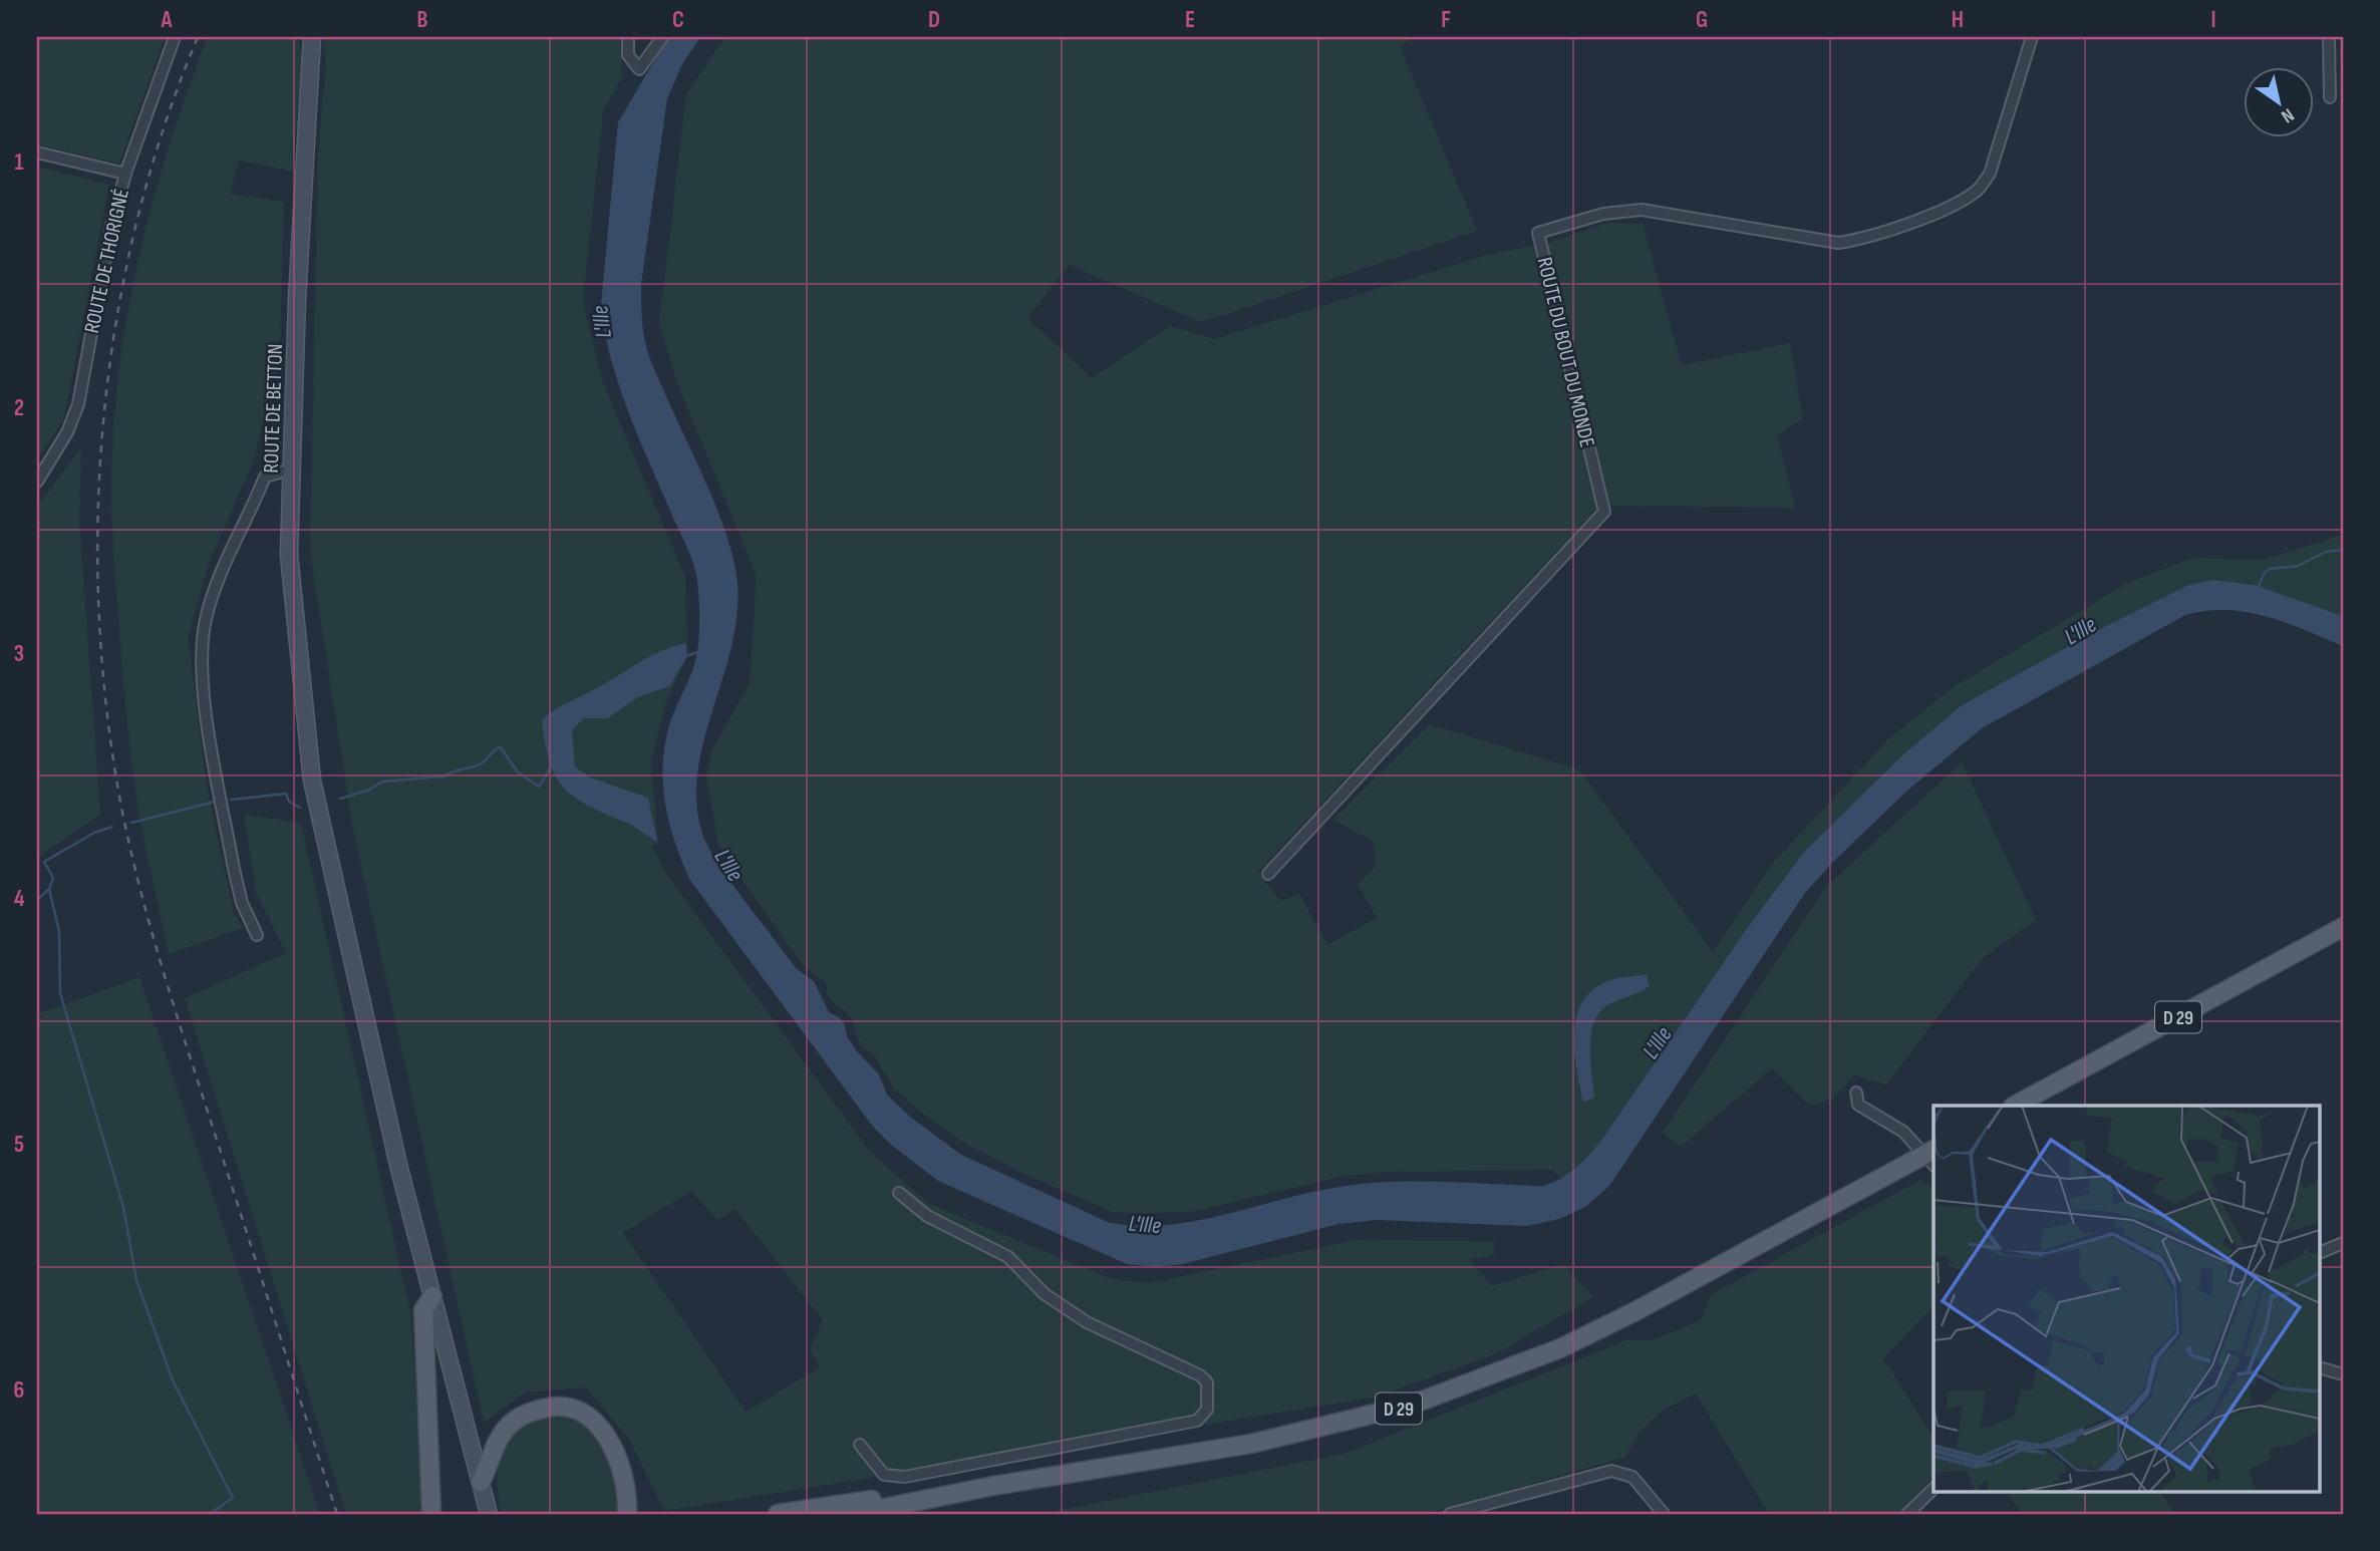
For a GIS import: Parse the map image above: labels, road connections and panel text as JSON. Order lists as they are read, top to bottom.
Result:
{
  "streets": {
    "main road": ["ROUTE DE BETTON", "D 29"],
    "street": ["ROUTE DE THORIGNÉ", "ROUTE DU BOUT DU MONDE"]
  },
  "water": ["L'Ille"],
  "north": "bottom right",
  "grid": {
    "columns": [
      "A",
      "B",
      "C",
      "D",
      "E",
      "F",
      "G",
      "H",
      "I"
    ],
    "rows": [
      "1",
      "2",
      "3",
      "4",
      "5",
      "6"
    ]
  }
}
